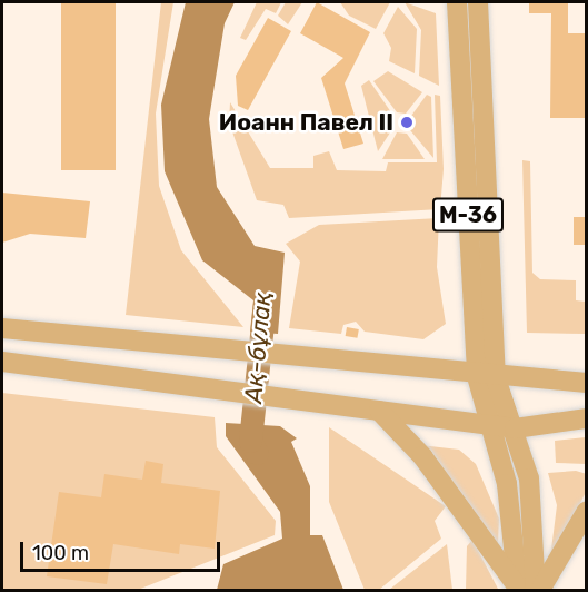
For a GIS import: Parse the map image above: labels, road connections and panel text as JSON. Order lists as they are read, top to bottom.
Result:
{
  "streets": {
    "main road": ["M-36"]
  },
  "water": ["Ақ-бұлақ"],
  "places": ["Иоанн Павел II"],
  "scale_bar": "100 m"
}
